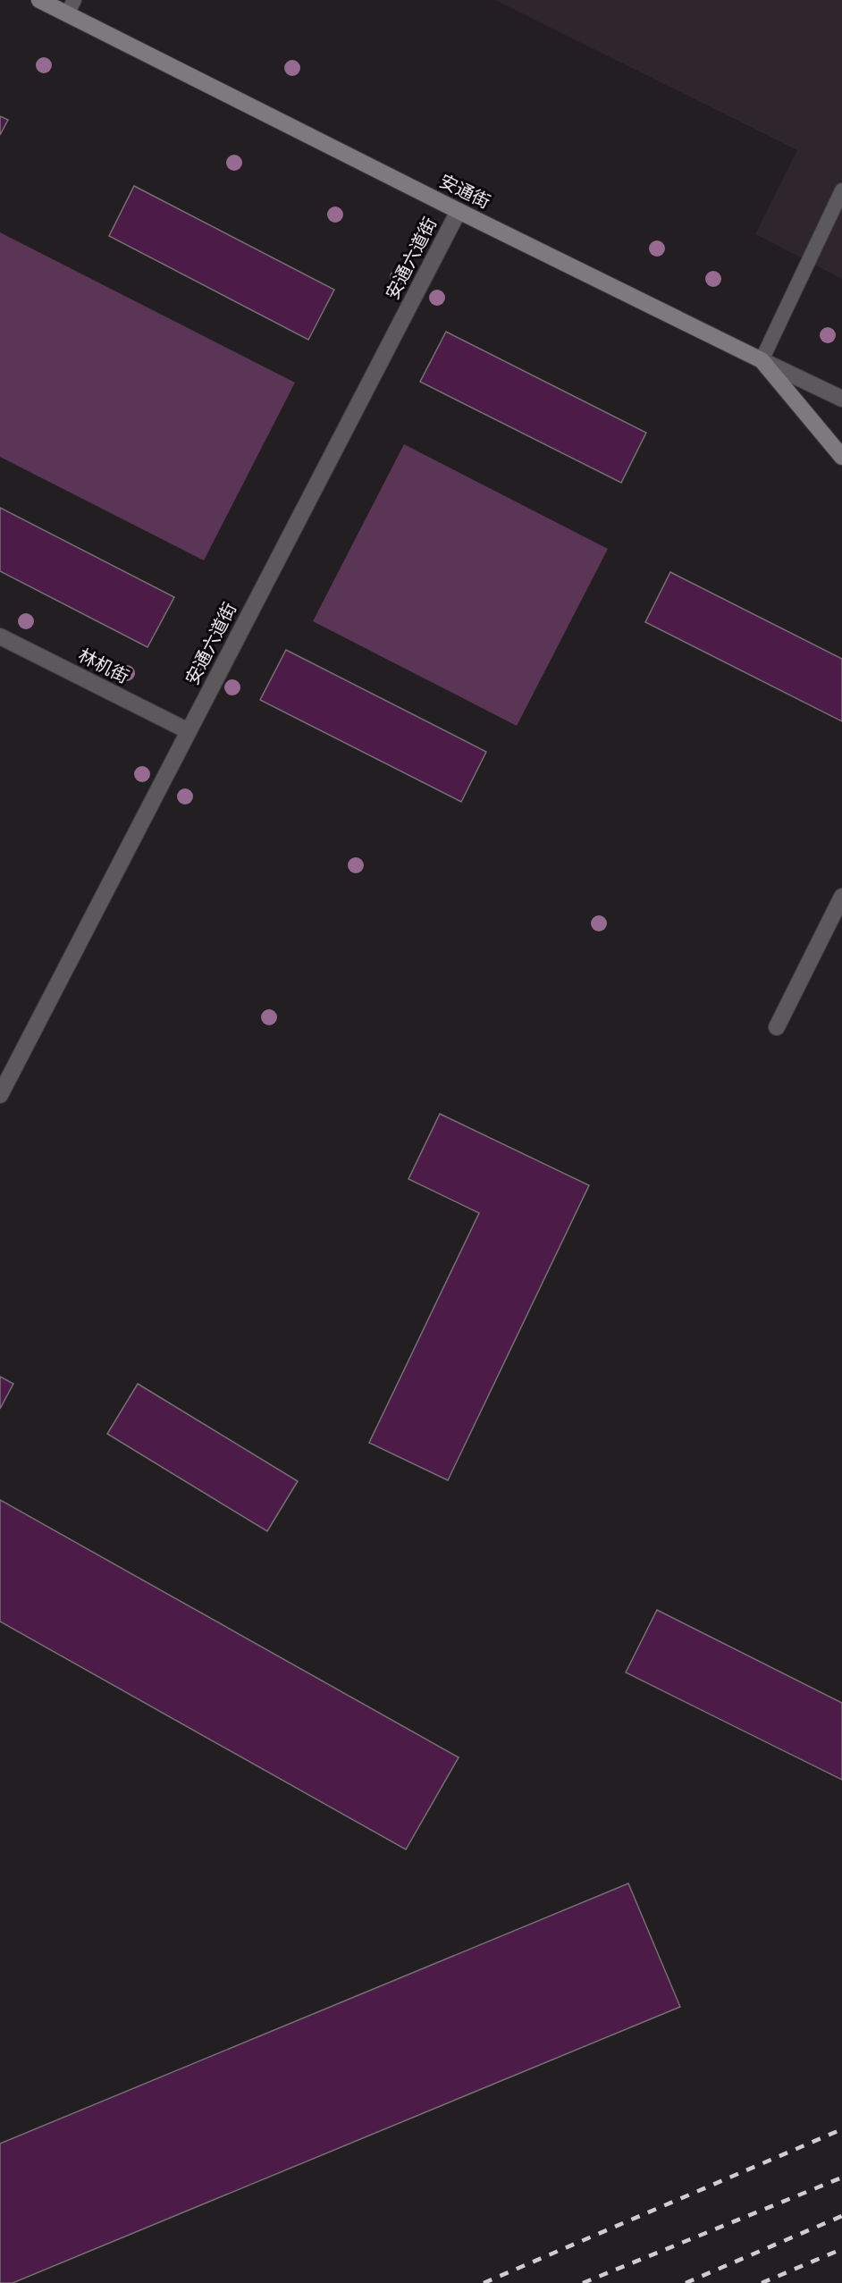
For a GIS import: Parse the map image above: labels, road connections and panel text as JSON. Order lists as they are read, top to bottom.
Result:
{
  "streets": {
    "main road": ["安通街"],
    "street": ["安通六道街", "林机街"]
  },
  "crossings": [
    ["安通街", "安通六道街"],
    ["安通六道街", "林机街"]
  ]
}
